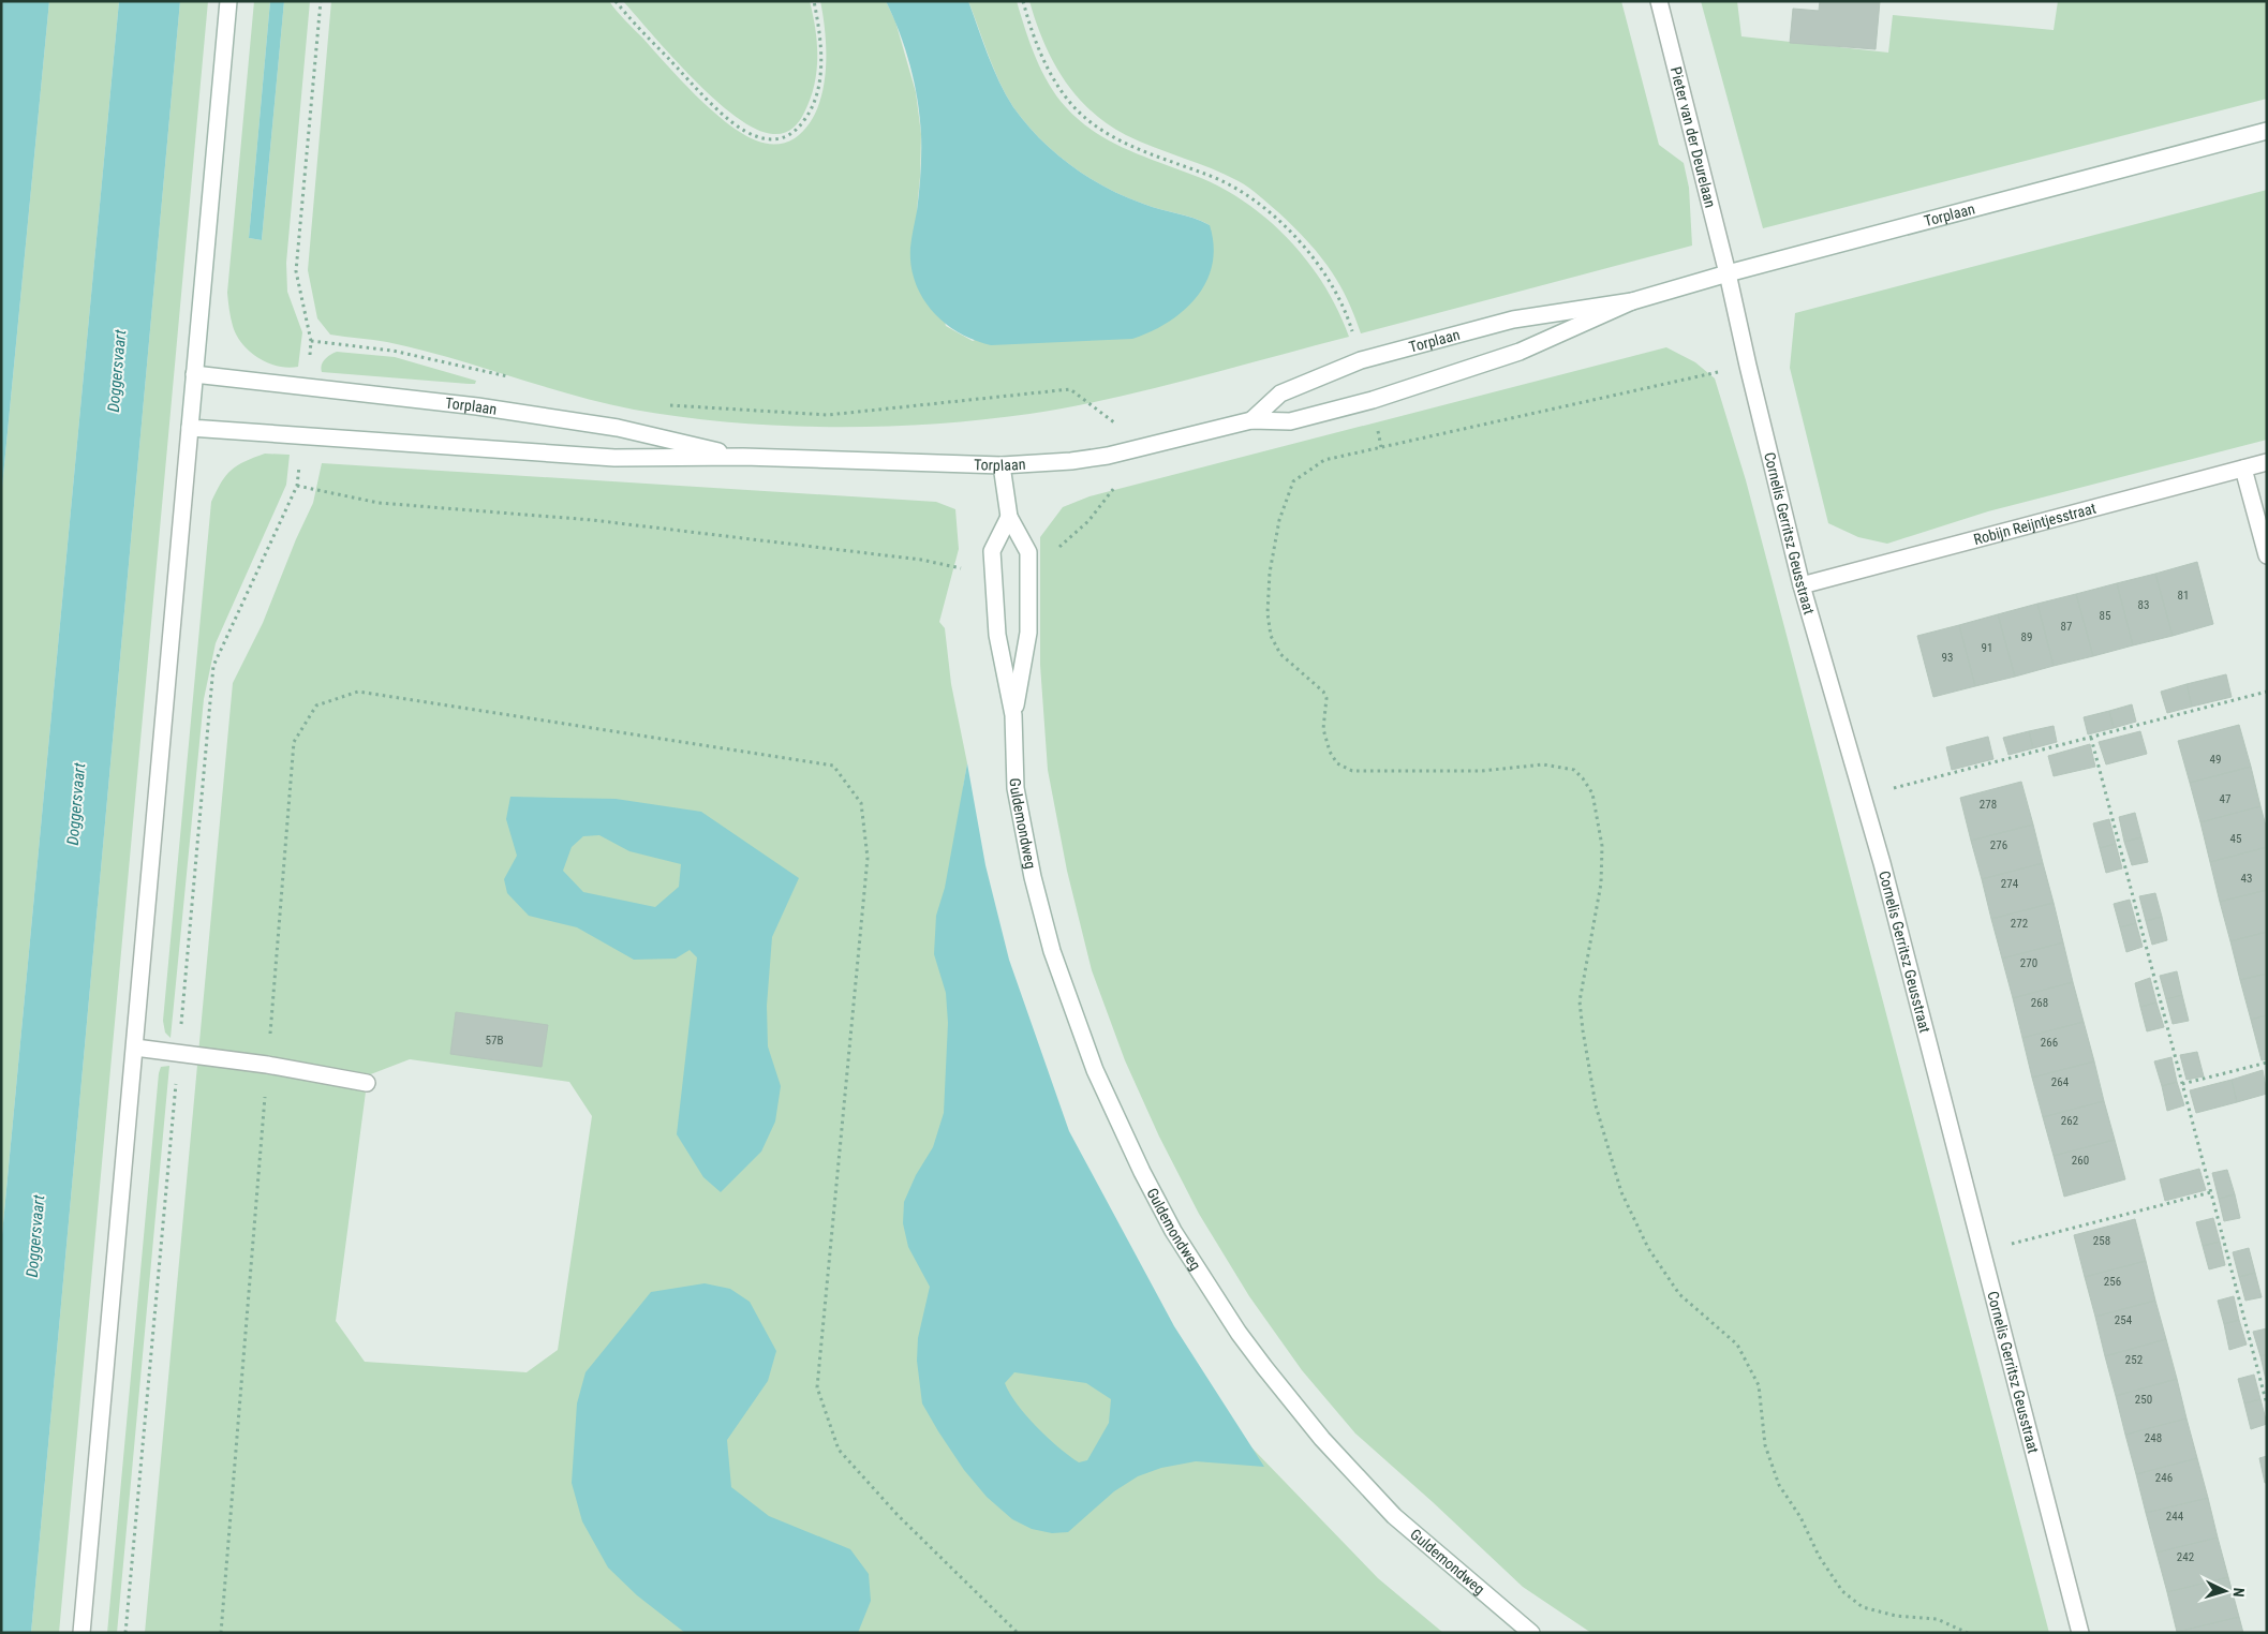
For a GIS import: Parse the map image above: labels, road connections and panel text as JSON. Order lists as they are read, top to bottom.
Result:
{
  "streets": {
    "street": [
      "Pieter van der Deurelaan",
      "Torplaan",
      "Robijn Reijntjesstraat",
      "Cornelis Gerritsz Geusstraat",
      "Guldemondweg"
    ]
  },
  "crossings": [
    ["Pieter van der Deurelaan", "Torplaan"],
    ["Pieter van der Deurelaan", "Cornelis Gerritsz Geusstraat"],
    ["Torplaan", "Cornelis Gerritsz Geusstraat"],
    ["Torplaan", "Guldemondweg"],
    ["Robijn Reijntjesstraat", "Cornelis Gerritsz Geusstraat"]
  ],
  "water": ["Doggersvaart"],
  "house_numbers": [
    "81",
    "83",
    "85",
    "87",
    "89",
    "91",
    "93",
    "49",
    "47",
    "278",
    "45",
    "276",
    "43",
    "274",
    "272",
    "270",
    "268",
    "57B",
    "266",
    "264",
    "262",
    "260",
    "258",
    "256",
    "254",
    "252",
    "250",
    "248",
    "246",
    "244",
    "242"
  ],
  "north": "right"
}
